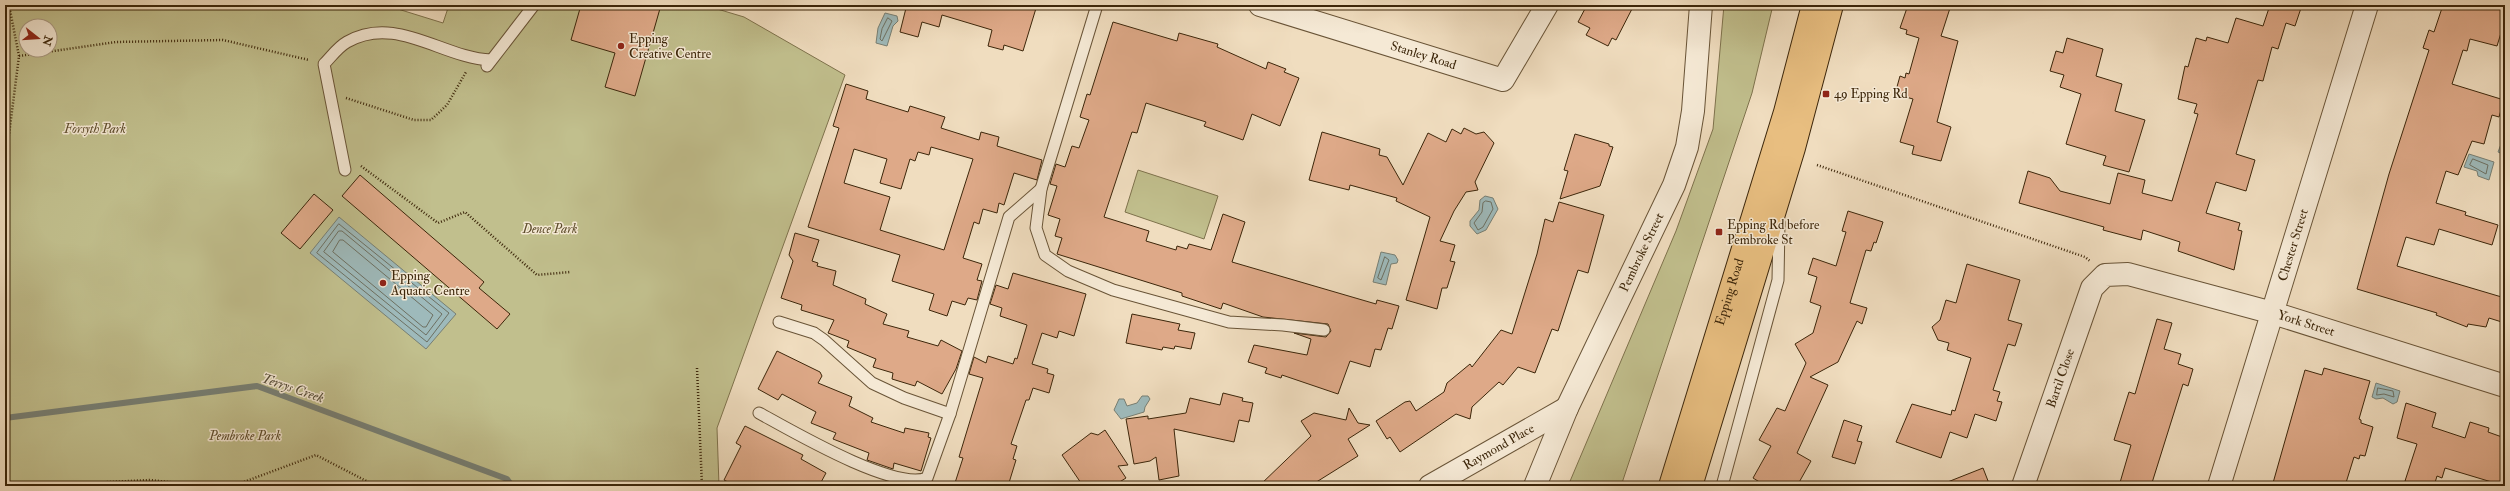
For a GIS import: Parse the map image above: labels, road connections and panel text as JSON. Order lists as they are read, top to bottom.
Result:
{
  "streets": {
    "main road": ["Epping Road"],
    "street": [
      "Stanley Road",
      "Chester Street",
      "Pembroke Street",
      "York Street",
      "Bartil Close",
      "Raymond Place"
    ]
  },
  "crossings": [
    ["Chester Street", "York Street"],
    ["Pembroke Street", "Raymond Place"],
    ["York Street", "Bartil Close"]
  ],
  "water": ["Terrys Creek"],
  "parks": ["Forsyth Park", "Dence Park", "Pembroke Park"],
  "places": {
    "other": ["Epping Creative Centre", "Epping Aquatic Centre"],
    "transit": ["49 Epping Rd", "Epping Rd before Pembroke St"]
  },
  "north": "right"
}
